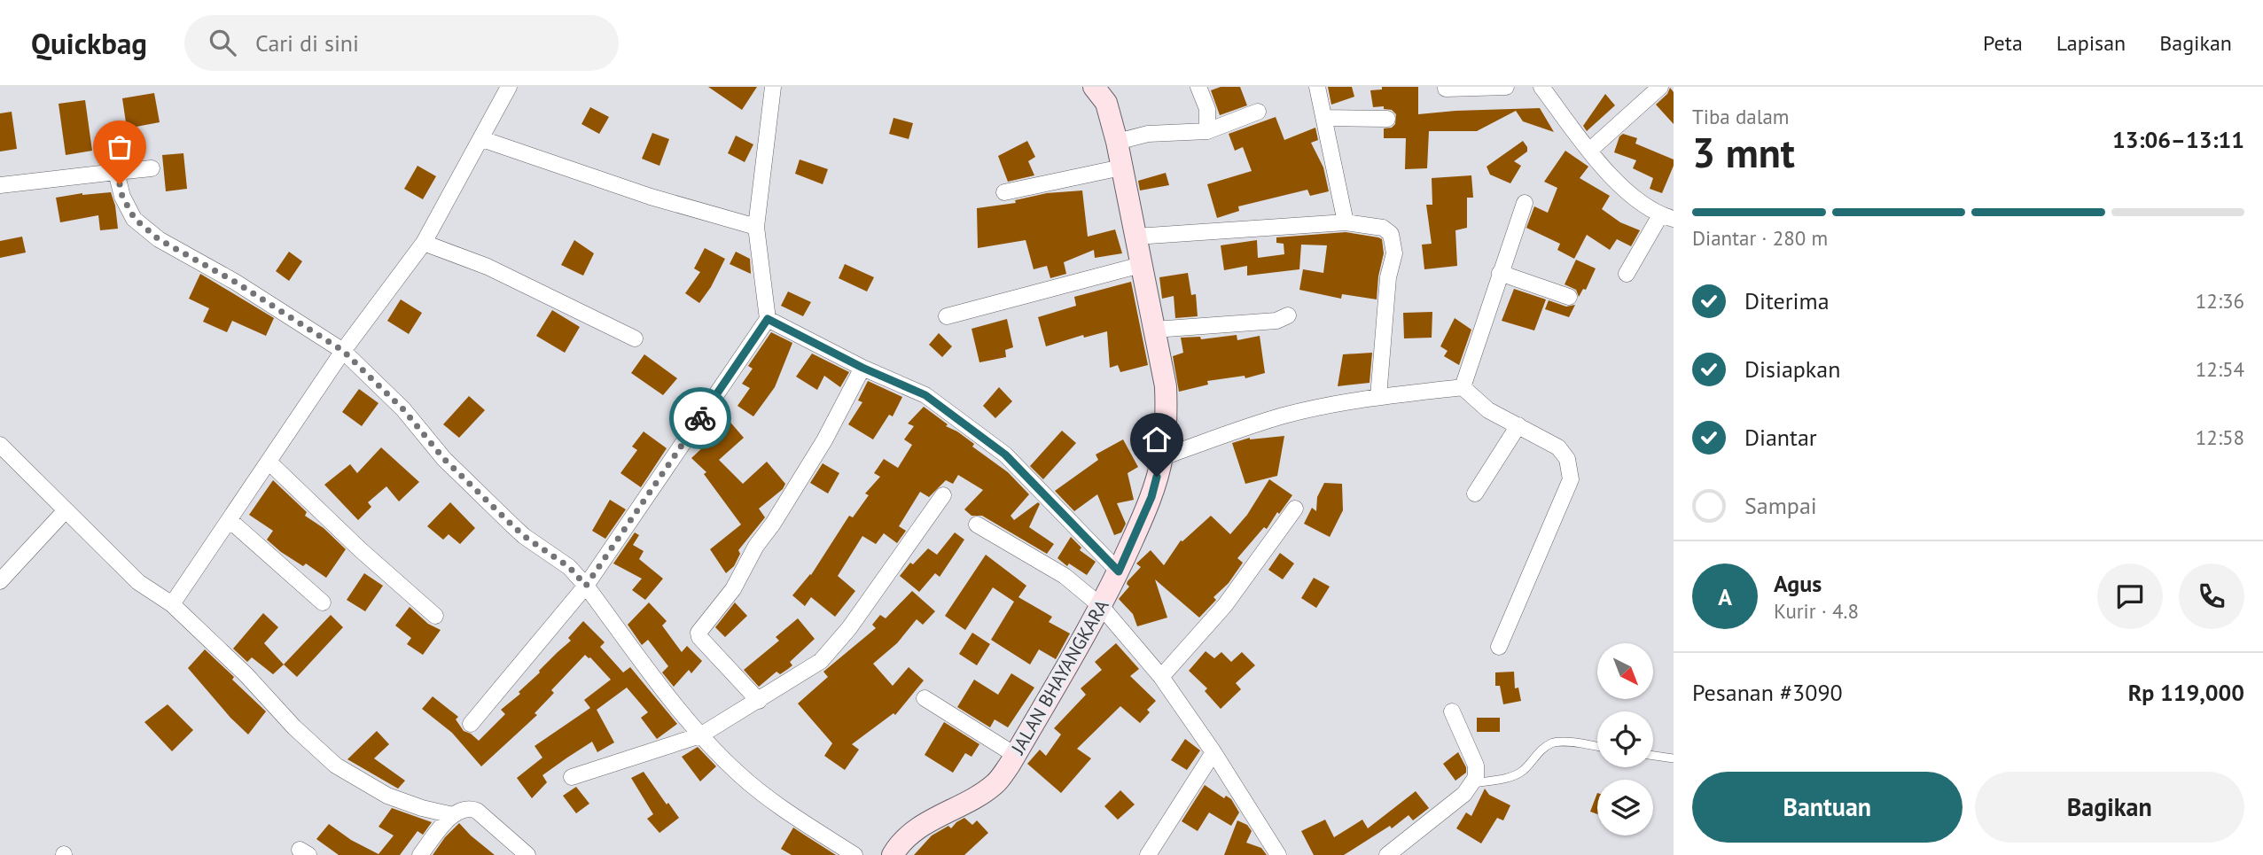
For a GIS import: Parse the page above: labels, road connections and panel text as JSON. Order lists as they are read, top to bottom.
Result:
{
  "streets": {
    "street": ["JALAN BHAYANGKARA"]
  },
  "north": "bottom right",
  "page": {
    "header": "Quickbag",
    "search": "Cari di sini",
    "nav": ["Peta", "Lapisan", "Bagikan"],
    "heading": ["3 mnt", "Tiba dalam", "13:06–13:11"],
    "panel": [
      "Agus",
      "Kurir · 4.8",
      "Pesanan #3090",
      "Rp 119,000"
    ],
    "bar": "Diantar · 280 m",
    "list": [
      ["Diterima", "12:36"],
      ["Disiapkan", "12:54"],
      ["Diantar", "12:58"],
      "Sampai"
    ],
    "round": "A",
    "buttons": ["Bantuan", "Bagikan"]
  }
}
